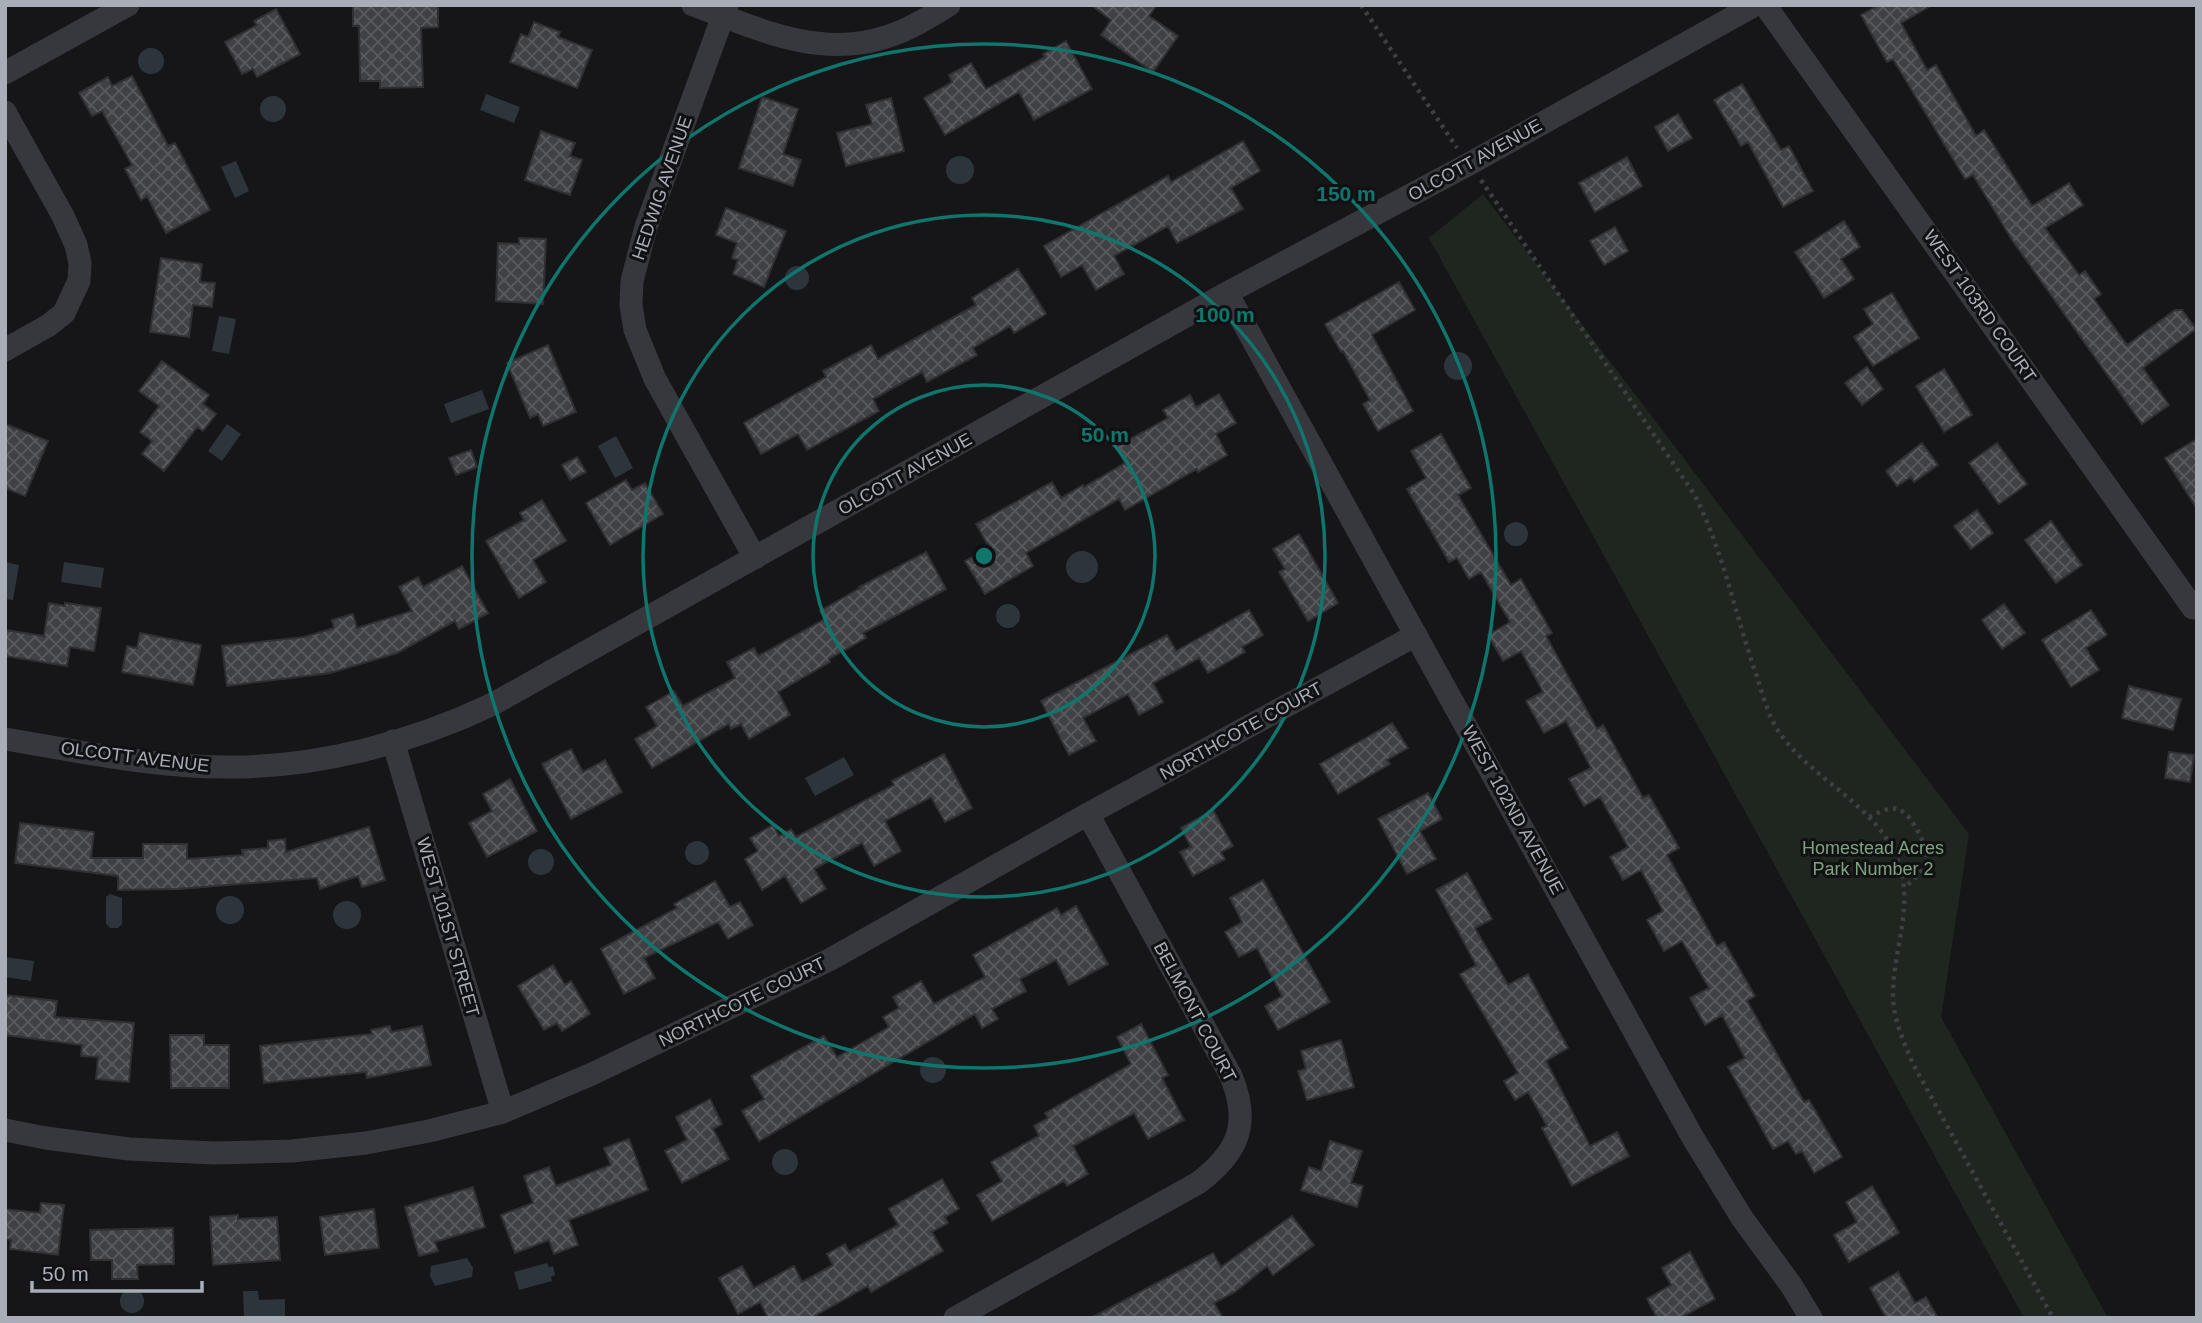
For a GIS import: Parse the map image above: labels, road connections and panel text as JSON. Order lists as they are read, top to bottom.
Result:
{
  "streets": {
    "street": [
      "OLCOTT AVENUE",
      "HEDWIG AVENUE",
      "WEST 103RD COURT",
      "NORTHCOTE COURT",
      "WEST 102ND AVENUE",
      "WEST 101ST STREET",
      "BELMONT COURT"
    ]
  },
  "crossings": [
    ["OLCOTT AVENUE", "HEDWIG AVENUE"],
    ["OLCOTT AVENUE", "WEST 102ND AVENUE"],
    ["OLCOTT AVENUE", "WEST 101ST STREET"],
    ["NORTHCOTE COURT", "WEST 102ND AVENUE"],
    ["NORTHCOTE COURT", "WEST 101ST STREET"],
    ["NORTHCOTE COURT", "BELMONT COURT"]
  ],
  "parks": ["Homestead Acres Park Number 2"],
  "scale_bar": "50 m",
  "rings": ["150 m", "100 m", "50 m"]
}
